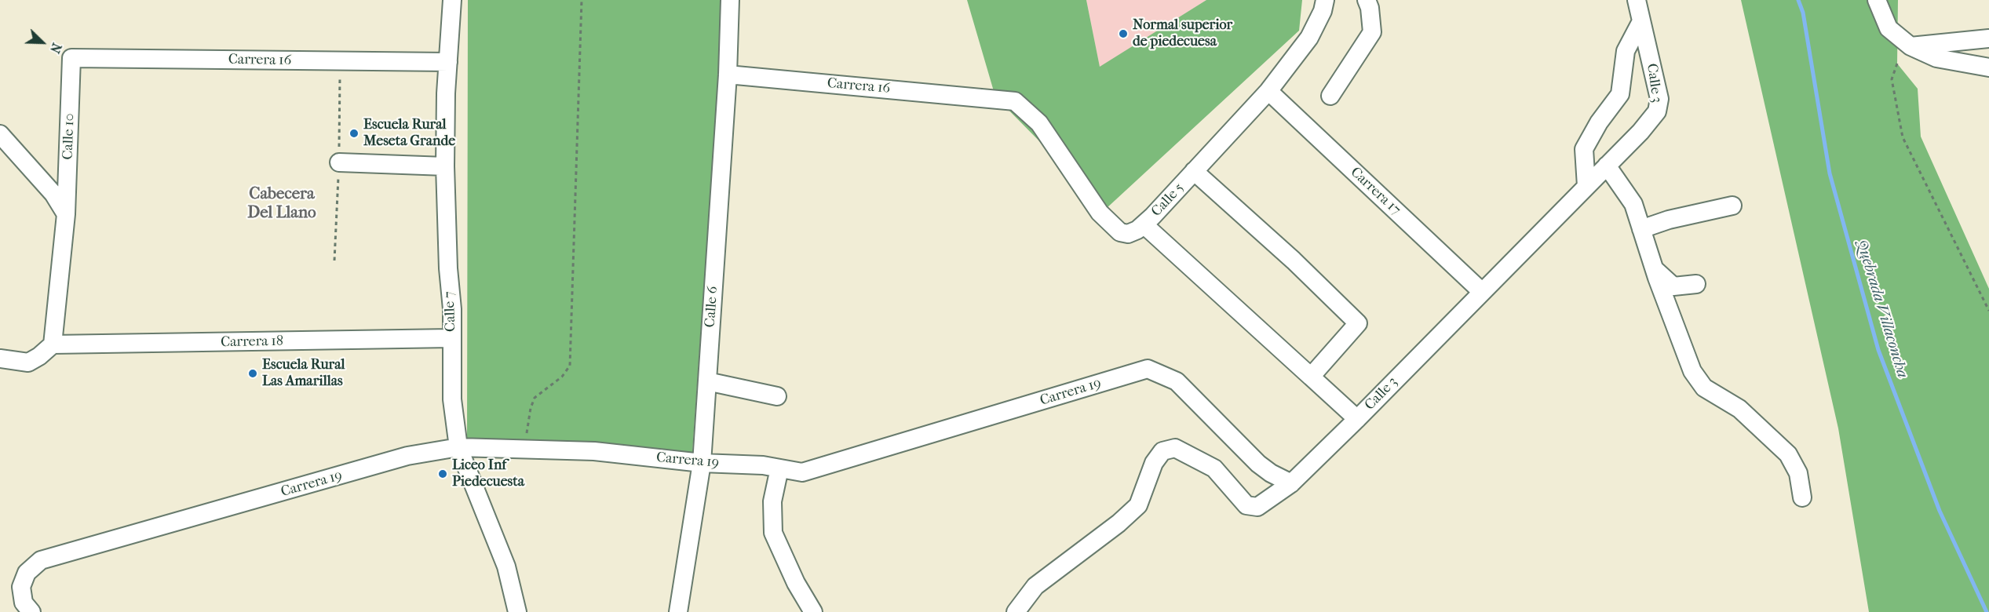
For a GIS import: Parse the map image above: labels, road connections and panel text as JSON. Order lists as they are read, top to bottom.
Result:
{
  "streets": {
    "street": [
      "Carrera 16",
      "Calle 3",
      "Calle 10",
      "Carrera 17",
      "Calle 5",
      "Calle 6",
      "Calle 7",
      "Carrera 18",
      "Carrera 19"
    ]
  },
  "crossings": [
    ["Carrera 16", "Calle 10"],
    ["Carrera 16", "Calle 5"],
    ["Carrera 16", "Calle 6"],
    ["Carrera 16", "Calle 7"],
    ["Calle 3", "Carrera 17"],
    ["Calle 3", "Carrera 19"],
    ["Calle 10", "Carrera 18"],
    ["Carrera 17", "Calle 5"],
    ["Calle 6", "Carrera 19"],
    ["Calle 7", "Carrera 18"],
    ["Calle 7", "Carrera 19"]
  ],
  "districts": ["Cabecera Del Llano"],
  "water": ["Quebrada Villaconcha"],
  "places": [
    "Normal superior de piedecuesa",
    "Escuela Rural Meseta Grande",
    "Escuela Rural Las Amarillas",
    "Liceo Inf Piedecuesta"
  ],
  "north": "bottom right"
}
